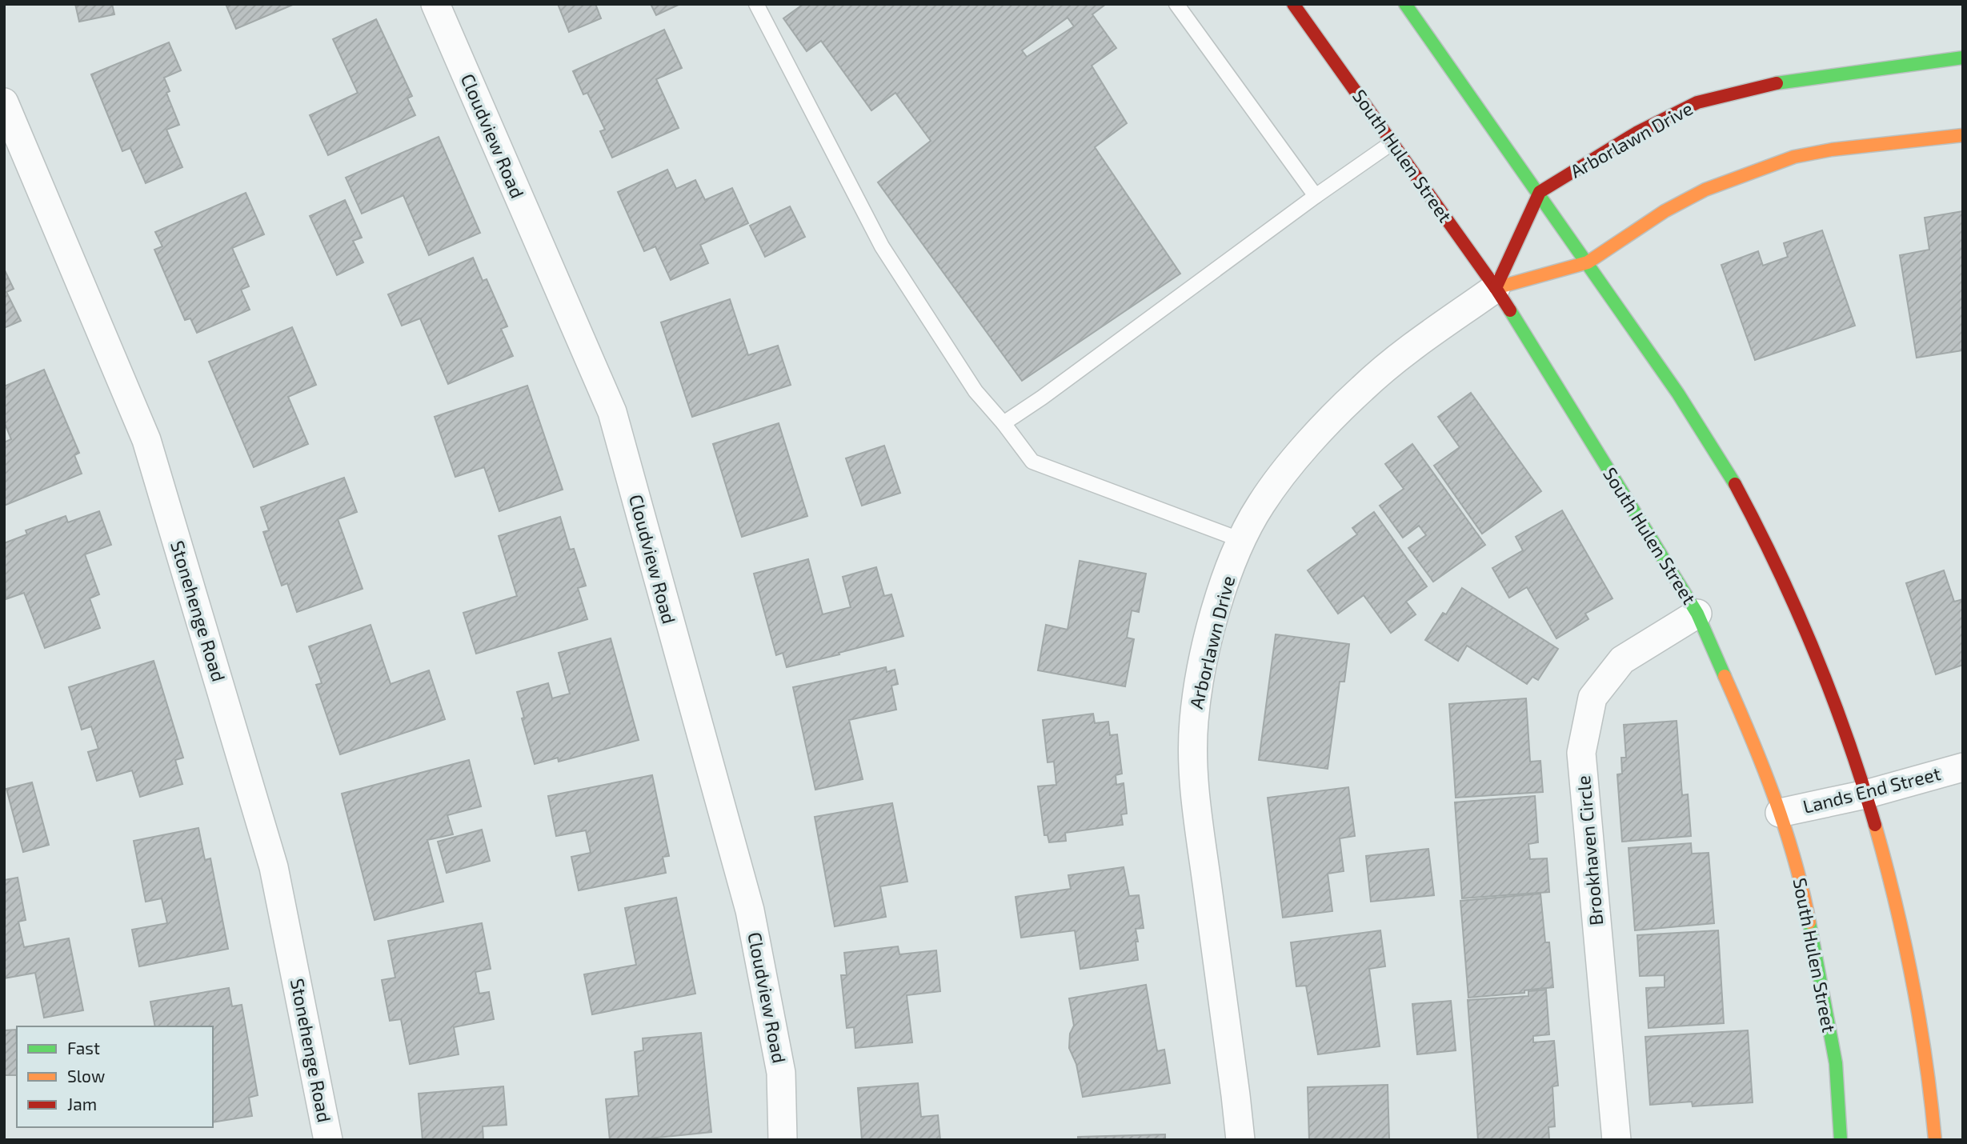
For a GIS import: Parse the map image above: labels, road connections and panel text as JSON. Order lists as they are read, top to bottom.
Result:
{
  "streets": {
    "main road": ["Arborlawn Drive", "South Hulen Street"],
    "street": [
      "Cloudview Road",
      "Stonehenge Road",
      "Lands End Street",
      "Brookhaven Circle"
    ]
  },
  "crossings": [
    ["Arborlawn Drive", "South Hulen Street"],
    ["South Hulen Street", "Lands End Street"],
    ["South Hulen Street", "Brookhaven Circle"]
  ],
  "legend": ["Fast", "Slow", "Jam"]
}
